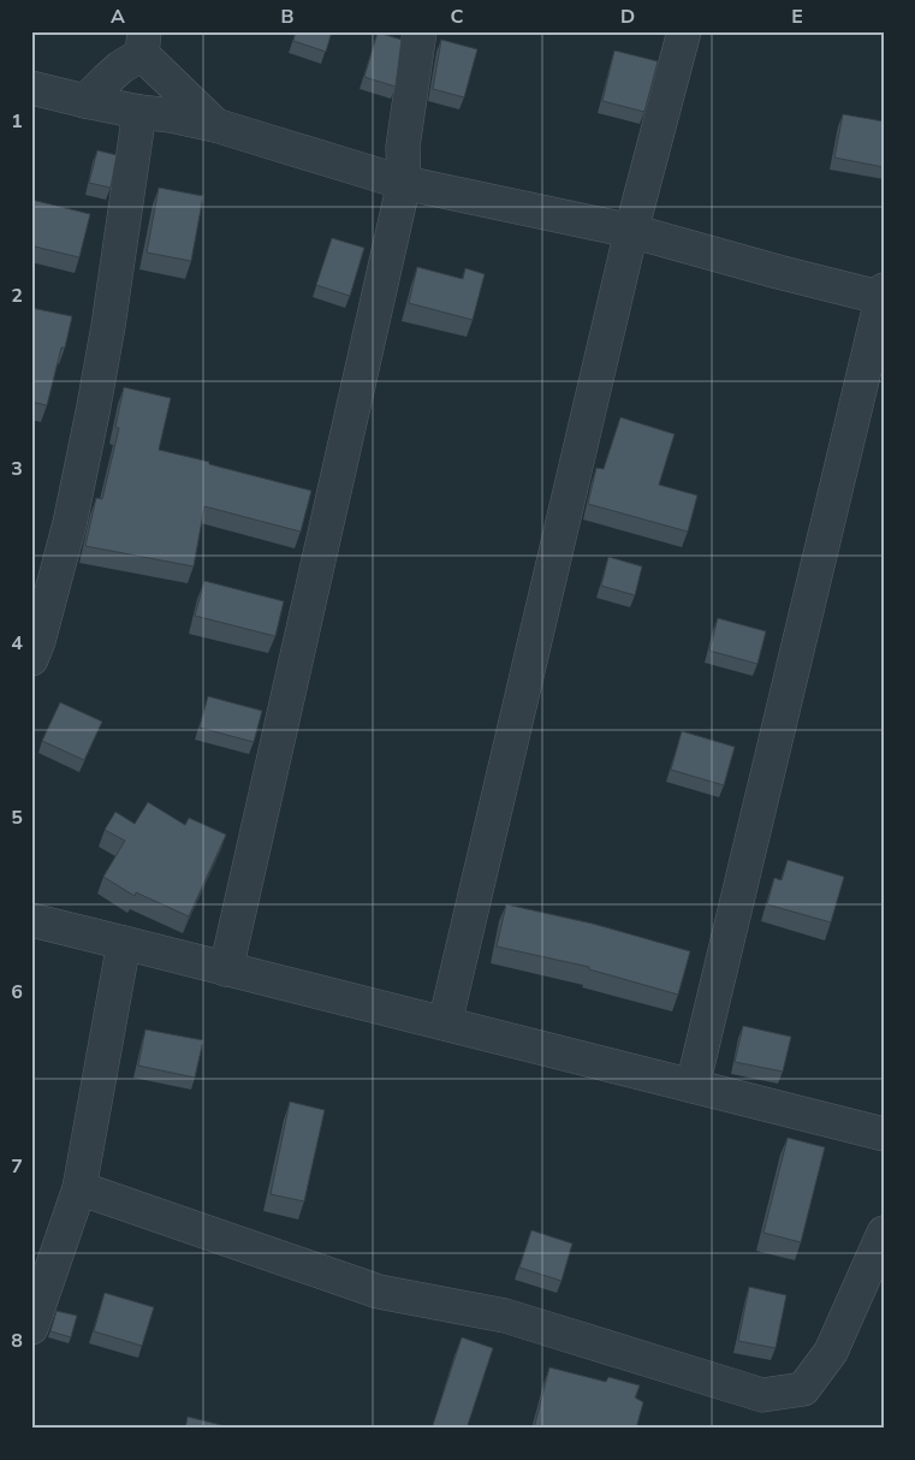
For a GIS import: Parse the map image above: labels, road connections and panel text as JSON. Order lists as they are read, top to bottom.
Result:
{
  "grid": {
    "columns": [
      "A",
      "B",
      "C",
      "D",
      "E"
    ],
    "rows": [
      "1",
      "2",
      "3",
      "4",
      "5",
      "6",
      "7",
      "8"
    ]
  }
}
